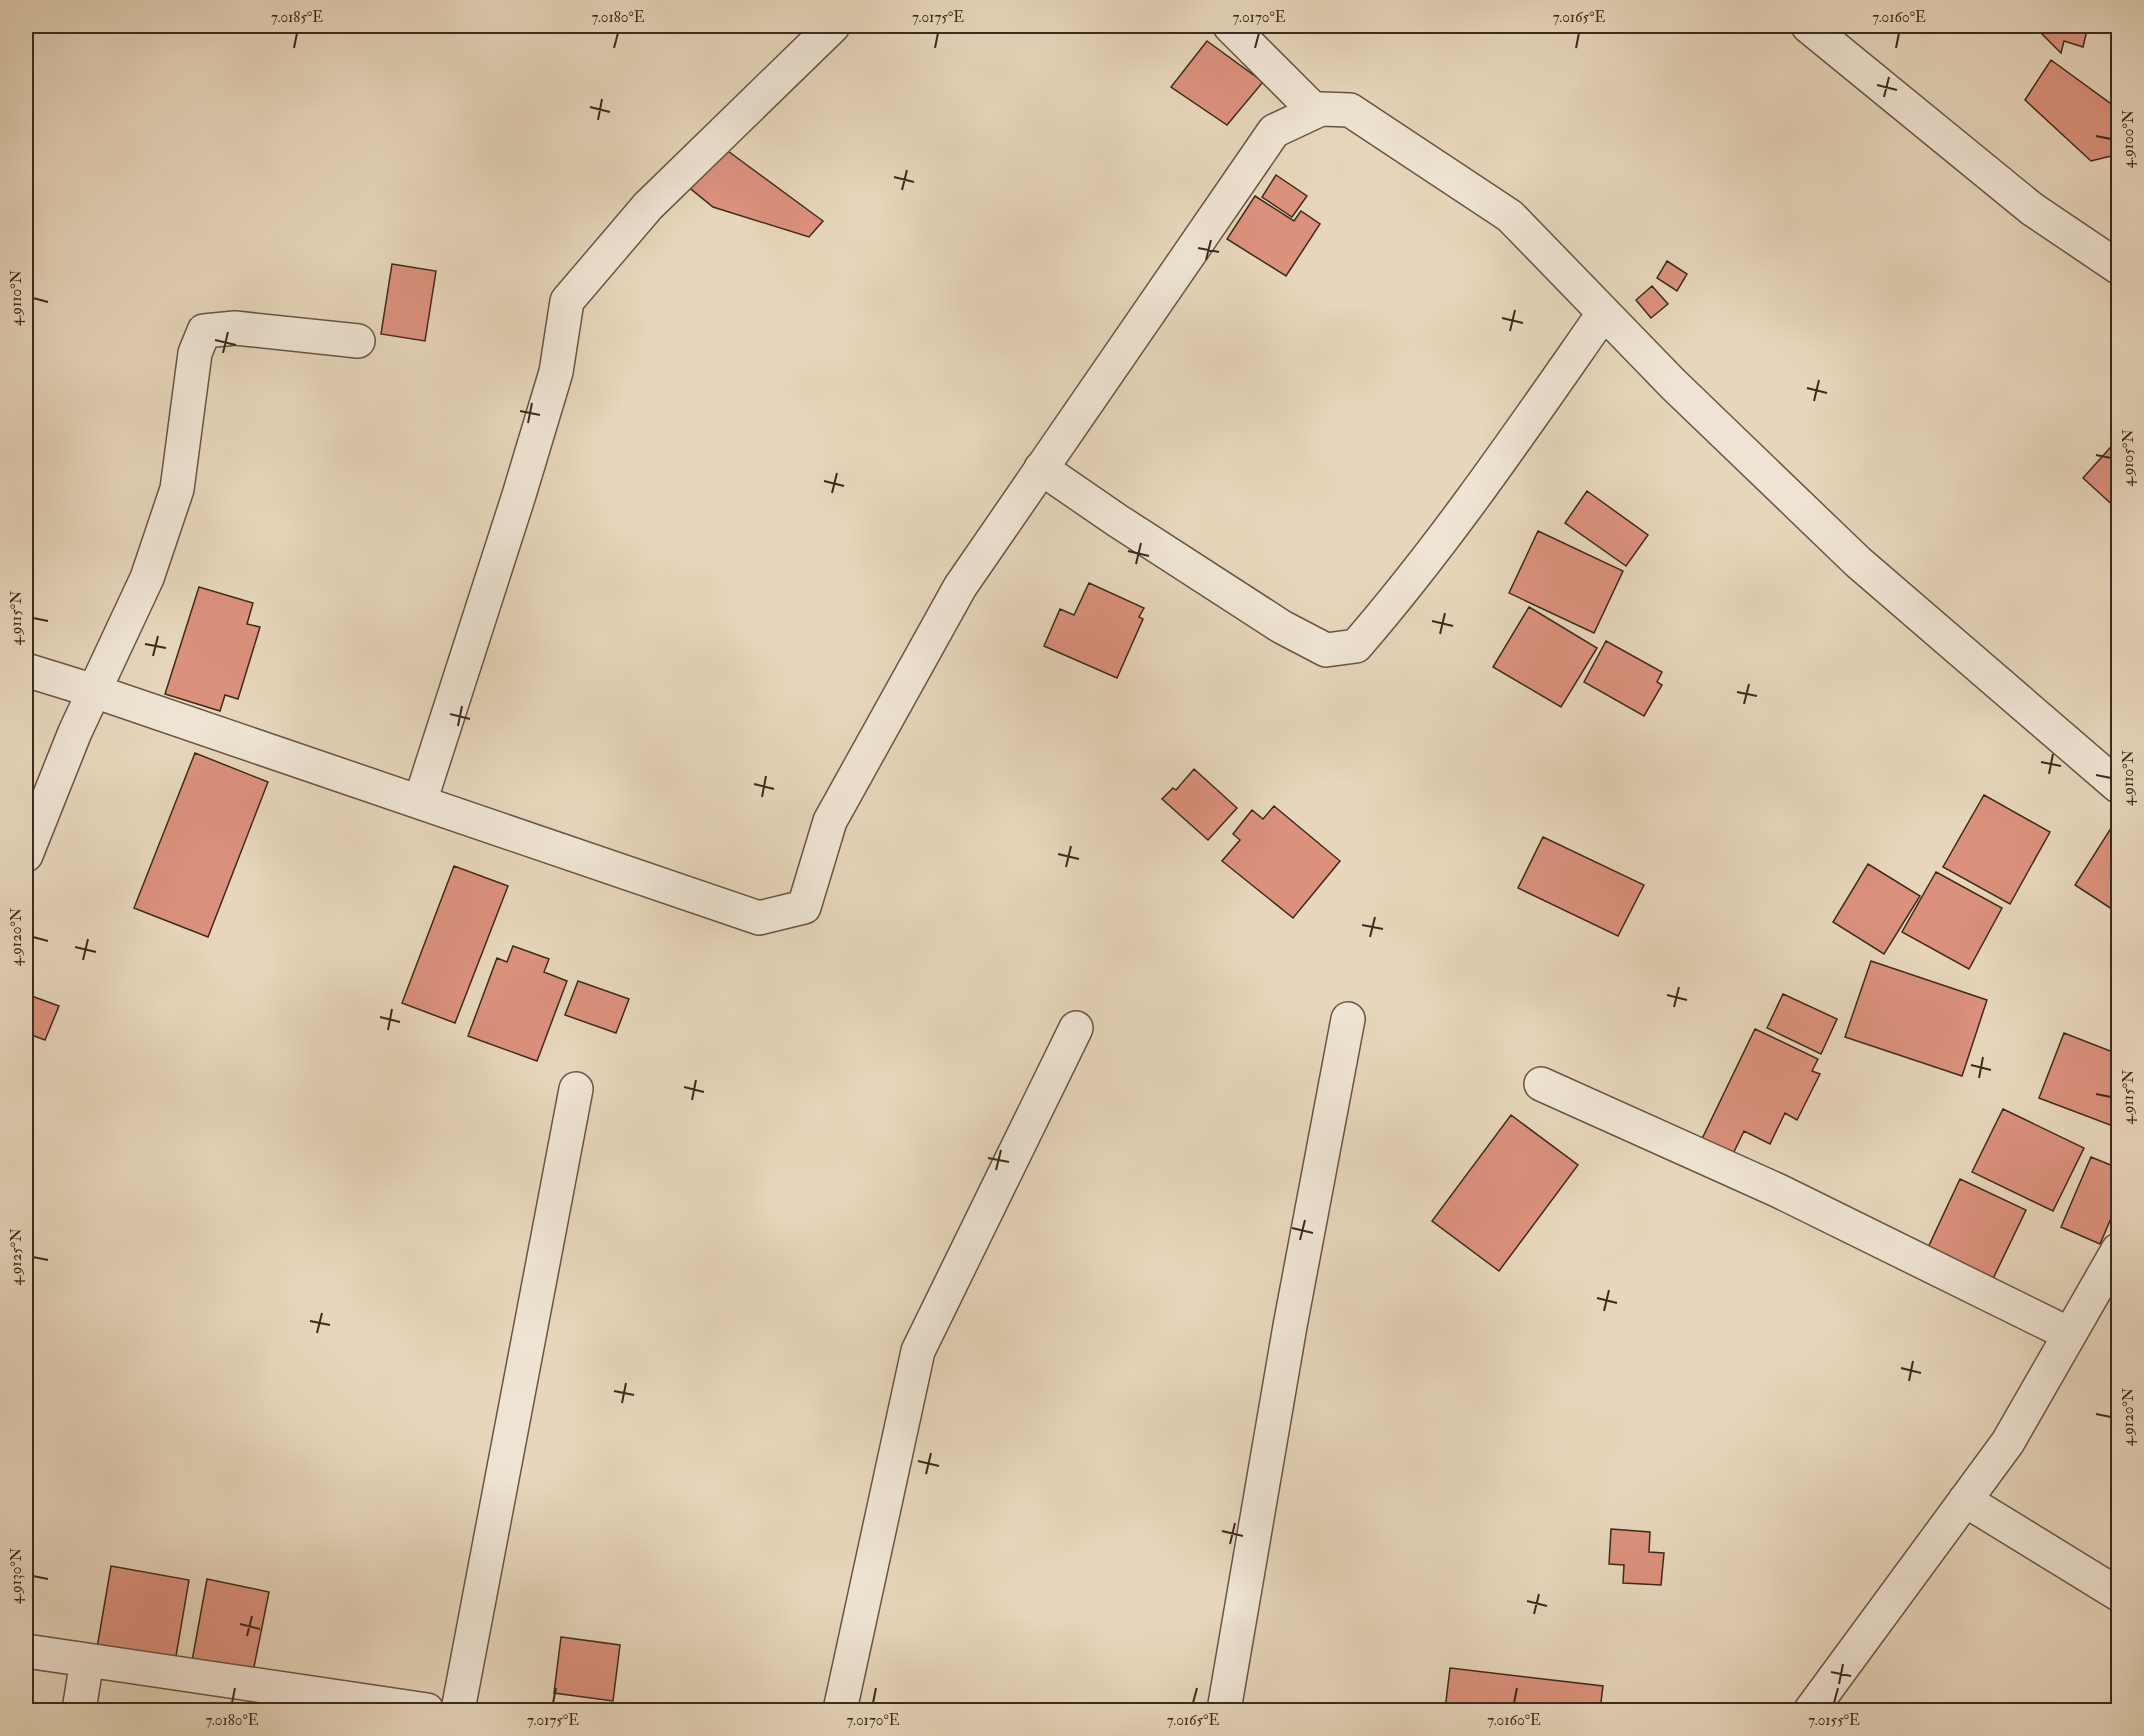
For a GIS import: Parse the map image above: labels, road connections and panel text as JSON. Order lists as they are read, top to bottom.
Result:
{
  "coordinates": [
    "7.0185°E",
    "7.0180°E",
    "7.0175°E",
    "7.0170°E",
    "7.0165°E",
    "7.0160°E",
    "4.9100°N",
    "4.9110°N",
    "4.9105°N",
    "4.9115°N",
    "4.9120°N",
    "4.9125°N",
    "4.9130°N",
    "7.0155°E"
  ]
}
